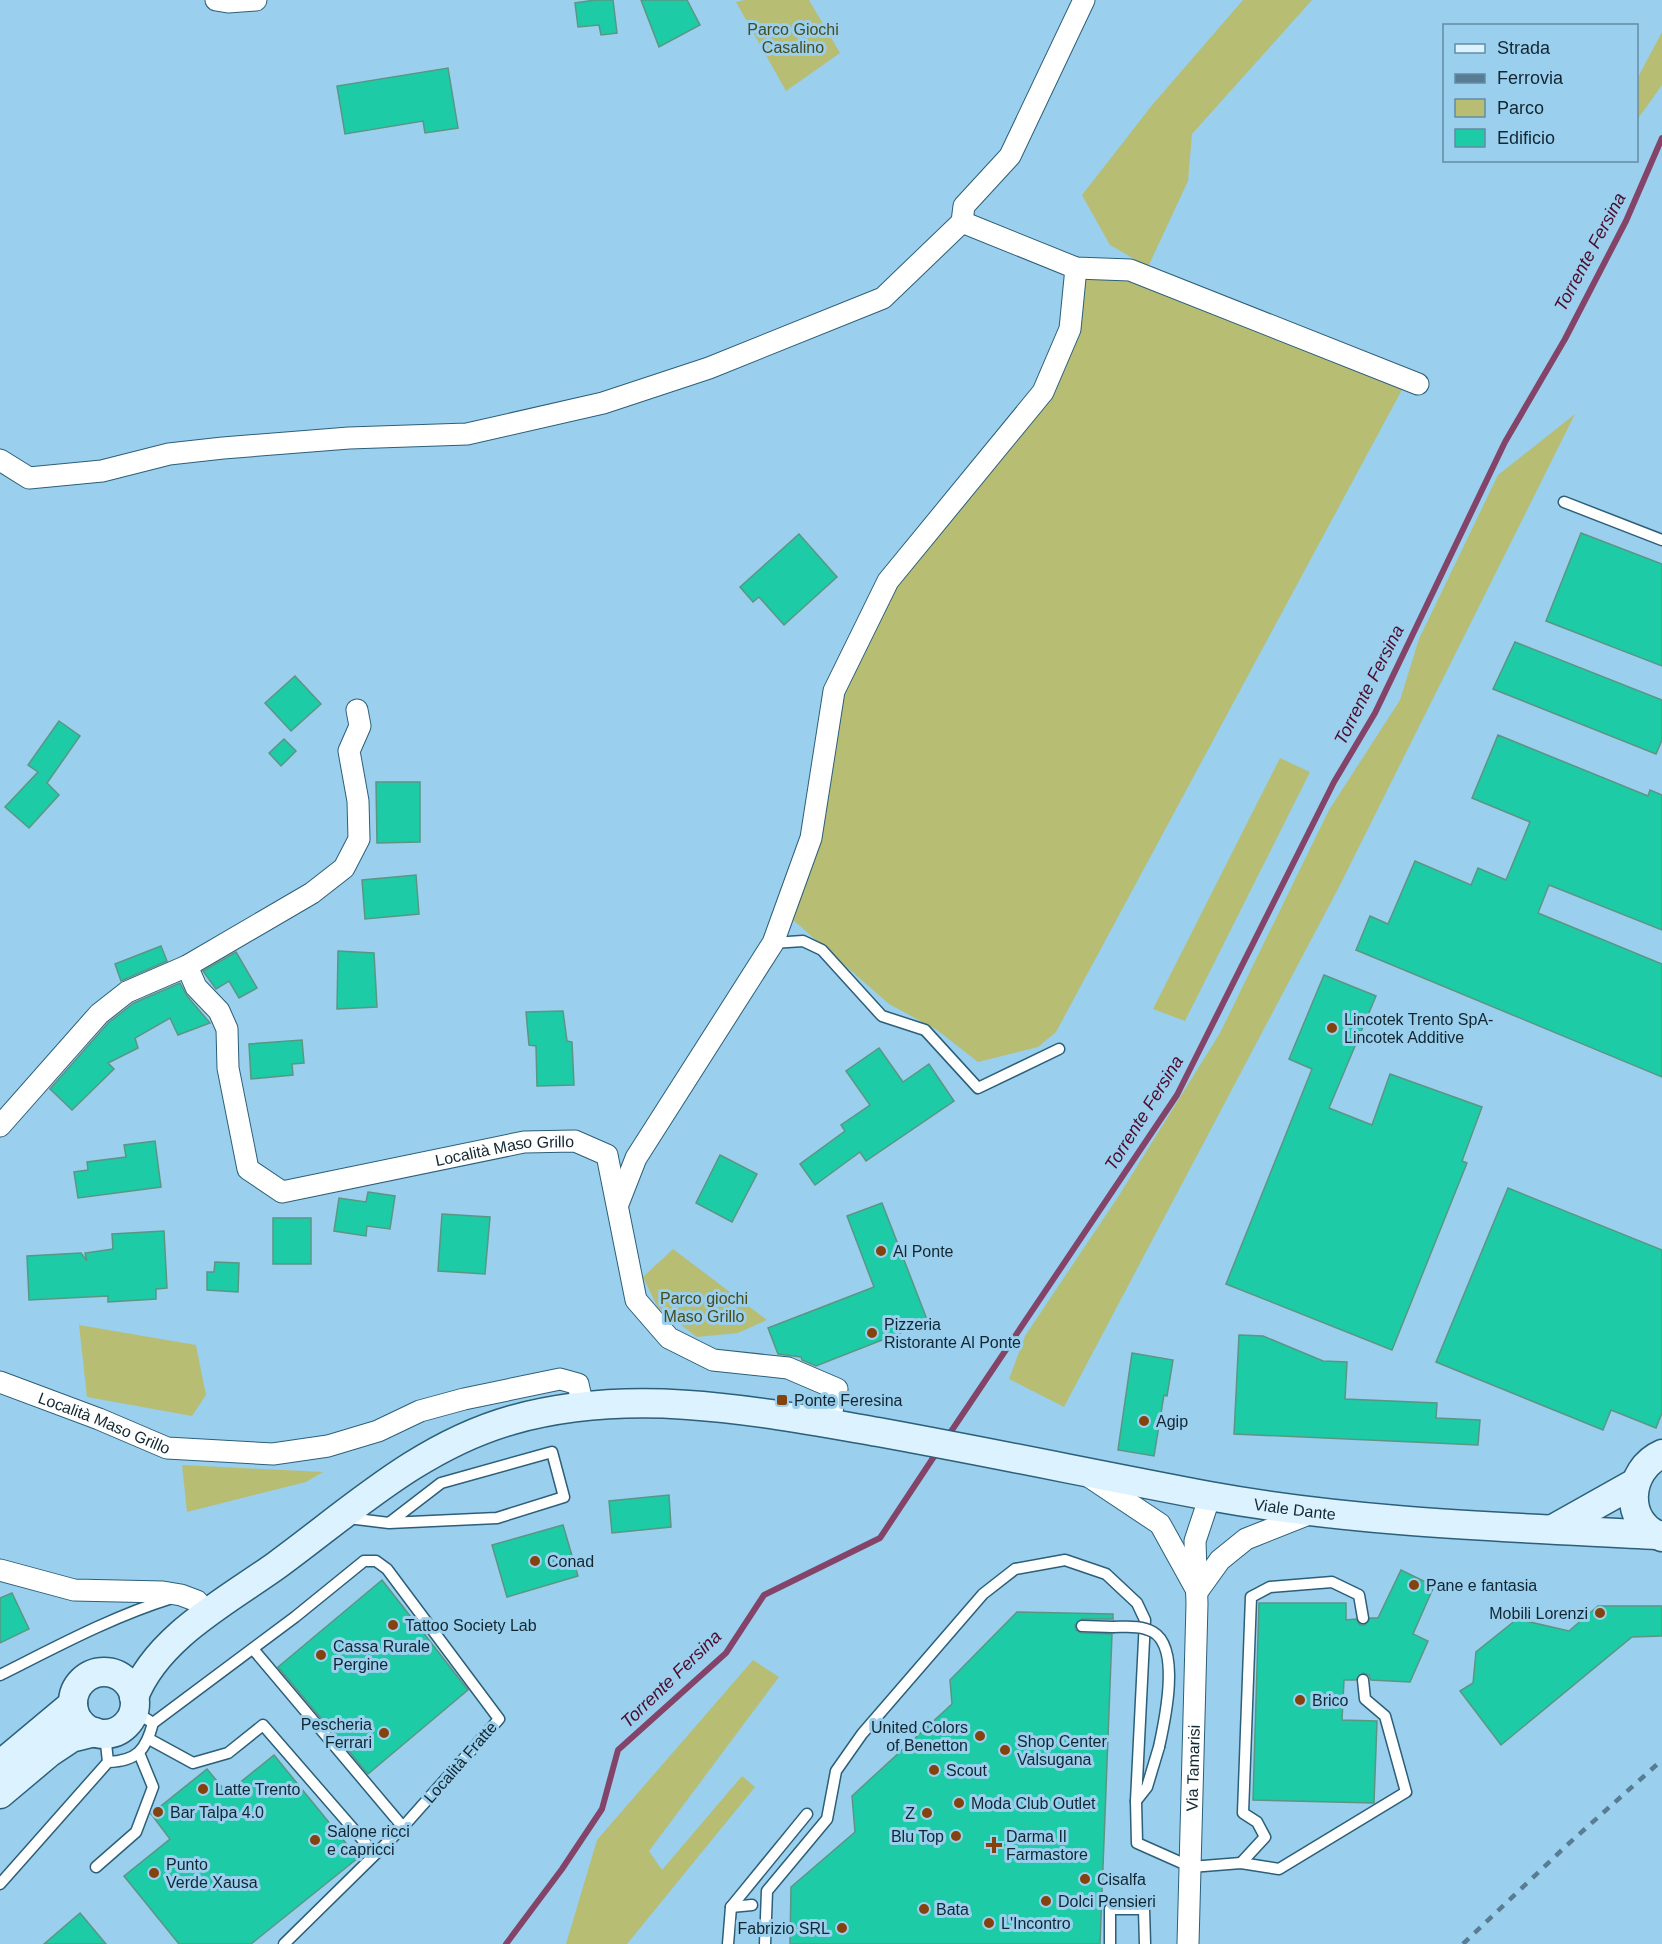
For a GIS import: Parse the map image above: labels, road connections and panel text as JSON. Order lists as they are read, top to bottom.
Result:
{
  "streets": {
    "main road": ["Viale Dante", "Località Fratte"],
    "street": ["Località Maso Grillo", "Via Tamarisi"]
  },
  "crossings": [
    ["Località Maso Grillo", "Viale Dante"],
    ["Località Maso Grillo", "Località Fratte"],
    ["Viale Dante", "Via Tamarisi"]
  ],
  "water": ["Torrente Fersina"],
  "parks": ["Parco Giochi Casalino", "Parco giochi Maso Grillo"],
  "places": {
    "other": [
      "Lincotek Trento SpA- Lincotek Additive",
      "Al Ponte",
      "Pizzeria Ristorante Al Ponte",
      "Agip",
      "Conad",
      "Pane e fantasia",
      "Mobili Lorenzi",
      "Tattoo Society Lab",
      "Cassa Rurale Pergine",
      "Brico",
      "Pescheria Ferrari",
      "United Colors of Benetton",
      "Shop Center Valsugana",
      "Scout",
      "Latte Trento",
      "Moda Club Outlet",
      "Bar Talpa 4.0",
      "Z",
      "Blu Top",
      "Salone ricci e capricci",
      "Punto Verde Xausa",
      "Cisalfa",
      "Dolci Pensieri",
      "Bata",
      "L'Incontro",
      "Fabrizio SRL"
    ],
    "transit": ["Ponte Feresina"],
    "health": ["Darma Il Farmastore"]
  },
  "legend": [
    "Strada",
    "Ferrovia",
    "Parco",
    "Edificio"
  ]
}
